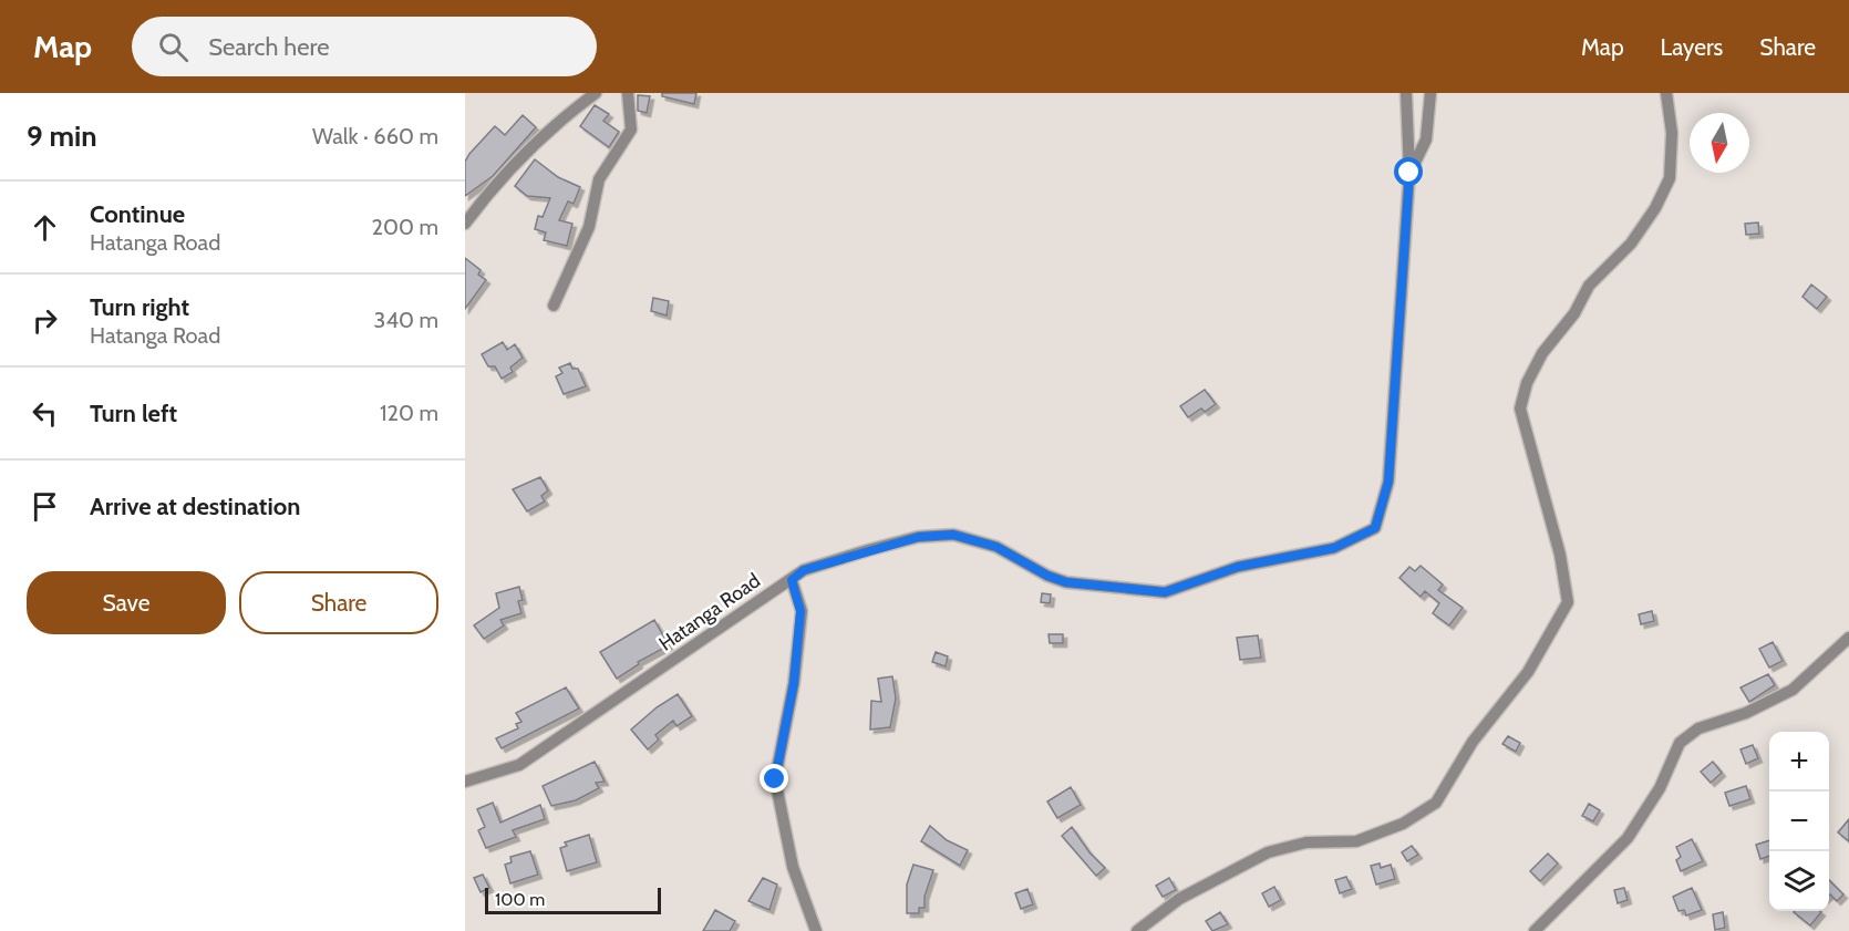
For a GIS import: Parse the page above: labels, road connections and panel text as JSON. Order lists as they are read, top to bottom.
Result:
{
  "streets": {
    "street": ["Hatanga Road"]
  },
  "scale_bar": "100 m",
  "north": "bottom",
  "page": {
    "header": "Map",
    "search": "Search here",
    "nav": ["Map", "Layers", "Share"],
    "heading": ["9 min", "Walk · 660 m"],
    "list": [
      ["Continue", "Hatanga Road", "200 m"],
      ["Turn right", "Hatanga Road", "340 m"],
      ["Turn left", "120 m"],
      "Arrive at destination"
    ],
    "buttons": ["Save", "Share"],
    "map_buttons": ["+", "−"],
    "scale": "100 m"
  }
}
